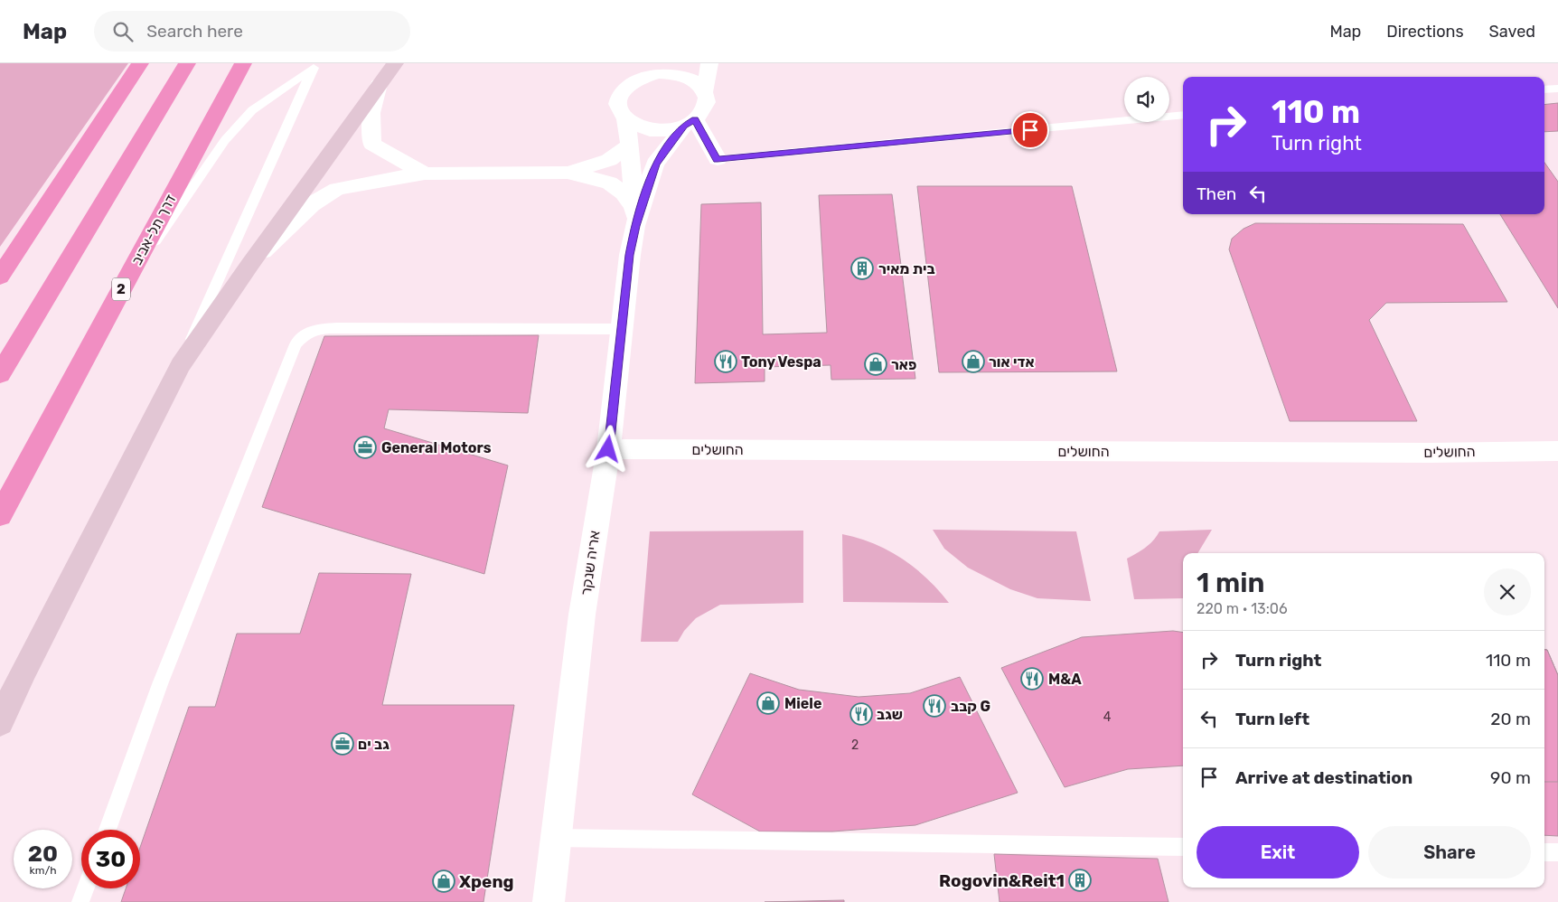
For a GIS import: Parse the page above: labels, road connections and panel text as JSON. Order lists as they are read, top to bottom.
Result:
{
  "streets": {
    "highway": ["דרך תל-אביב", "2"],
    "street": ["החושלים", "אריה שנקר"]
  },
  "crossings": [
    ["החושלים", "אריה שנקר"]
  ],
  "places": {
    "building": ["בית מאיר", "Rogovin&Reit1"],
    "restaurant": [
      "Tony Vespa",
      "M&A",
      "קבב G",
      "שגב"
    ],
    "shop": [
      "אדי אור",
      "פאר",
      "Miele",
      "Xpeng"
    ],
    "office": ["General Motors", "גב ים"]
  },
  "house_numbers": ["4", "2"],
  "page": {
    "header": "Map",
    "search": "Search here",
    "nav": ["Map", "Directions", "Saved"],
    "turn": ["110 m", "Turn right"],
    "then": "Then",
    "heading": ["1 min", "220 m · 13:06"],
    "list": [
      {
        "name": "Turn right",
        "value": "110 m"
      },
      {
        "name": "Turn left",
        "value": "20 m"
      },
      {
        "name": "Arrive at destination",
        "value": "90 m"
      }
    ],
    "buttons": ["Exit", "Share"],
    "speed": "20 km/h",
    "limit": "30"
  }
}
